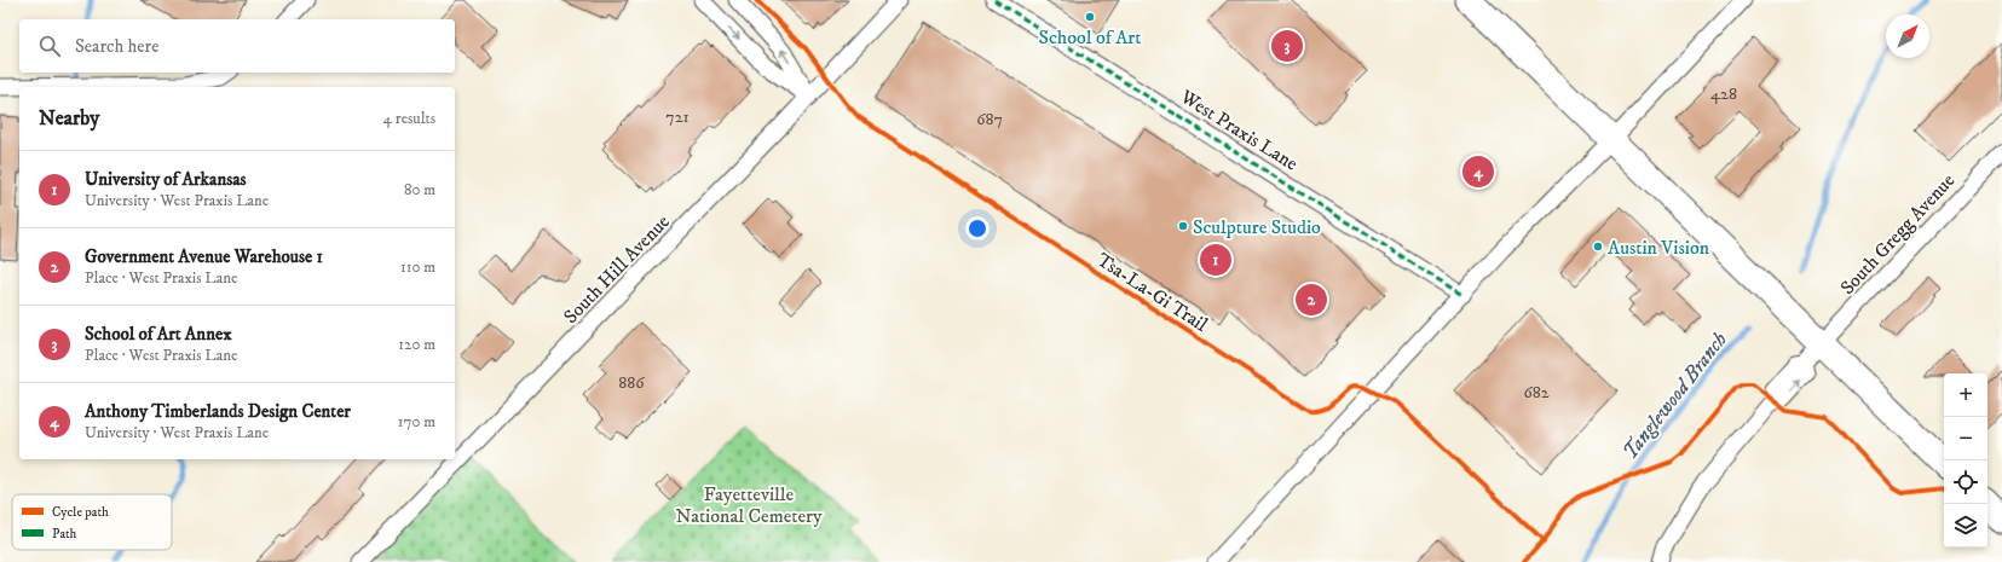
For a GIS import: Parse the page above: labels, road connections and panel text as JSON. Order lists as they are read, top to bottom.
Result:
{
  "streets": {
    "street": ["West Praxis Lane", "South Gregg Avenue", "South Hill Avenue"],
    "cycle path": ["Tsa-La-Gi Trail"]
  },
  "water": ["Tanglewood Branch"],
  "parks": ["Fayetteville National Cemetery"],
  "places": ["School of Art", "Sculpture Studio", "Austin Vision"],
  "house_numbers": [
    "428",
    "721",
    "687",
    "886",
    "682"
  ],
  "legend": ["Cycle path", "Path"],
  "north": "top right",
  "page": {
    "search": "Search here",
    "pins": [
      "3",
      "4",
      "1",
      "2"
    ],
    "heading": ["Nearby", "4 results"],
    "list": [
      {
        "mark": "1",
        "name": "University of Arkansas",
        "note": "University · West Praxis Lane",
        "value": "80 m"
      },
      {
        "mark": "2",
        "name": "Government Avenue Warehouse 1",
        "note": "Place · West Praxis Lane",
        "value": "110 m"
      },
      {
        "mark": "3",
        "name": "School of Art Annex",
        "note": "Place · West Praxis Lane",
        "value": "120 m"
      },
      {
        "mark": "4",
        "name": "Anthony Timberlands Design Center",
        "note": "University · West Praxis Lane",
        "value": "170 m"
      }
    ],
    "map_buttons": ["+", "−"]
  }
}
